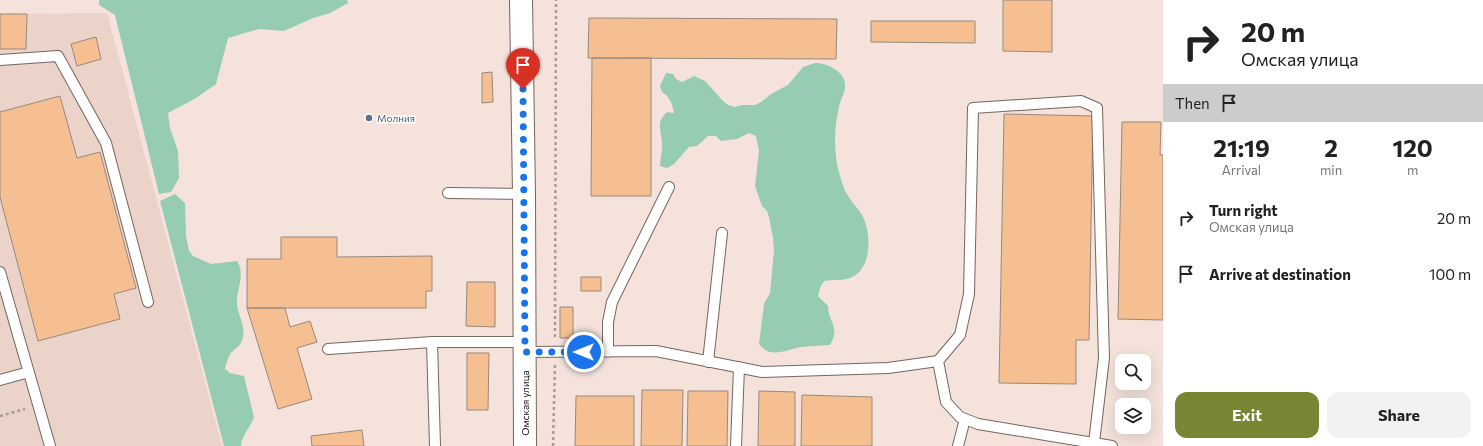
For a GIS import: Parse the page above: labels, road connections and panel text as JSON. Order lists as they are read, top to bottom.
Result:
{
  "streets": {
    "street": ["Омская улица"]
  },
  "places": ["Молния"],
  "page": {
    "turn": ["20 m", "Омская улица"],
    "then": "Then",
    "eta": [
      "21:19",
      "Arrival",
      "2",
      "min",
      "120",
      "m"
    ],
    "list": [
      {
        "name": "Turn right",
        "note": "Омская улица",
        "value": "20 m"
      },
      {
        "name": "Arrive at destination",
        "value": "100 m"
      }
    ],
    "buttons": ["Exit", "Share"]
  }
}
